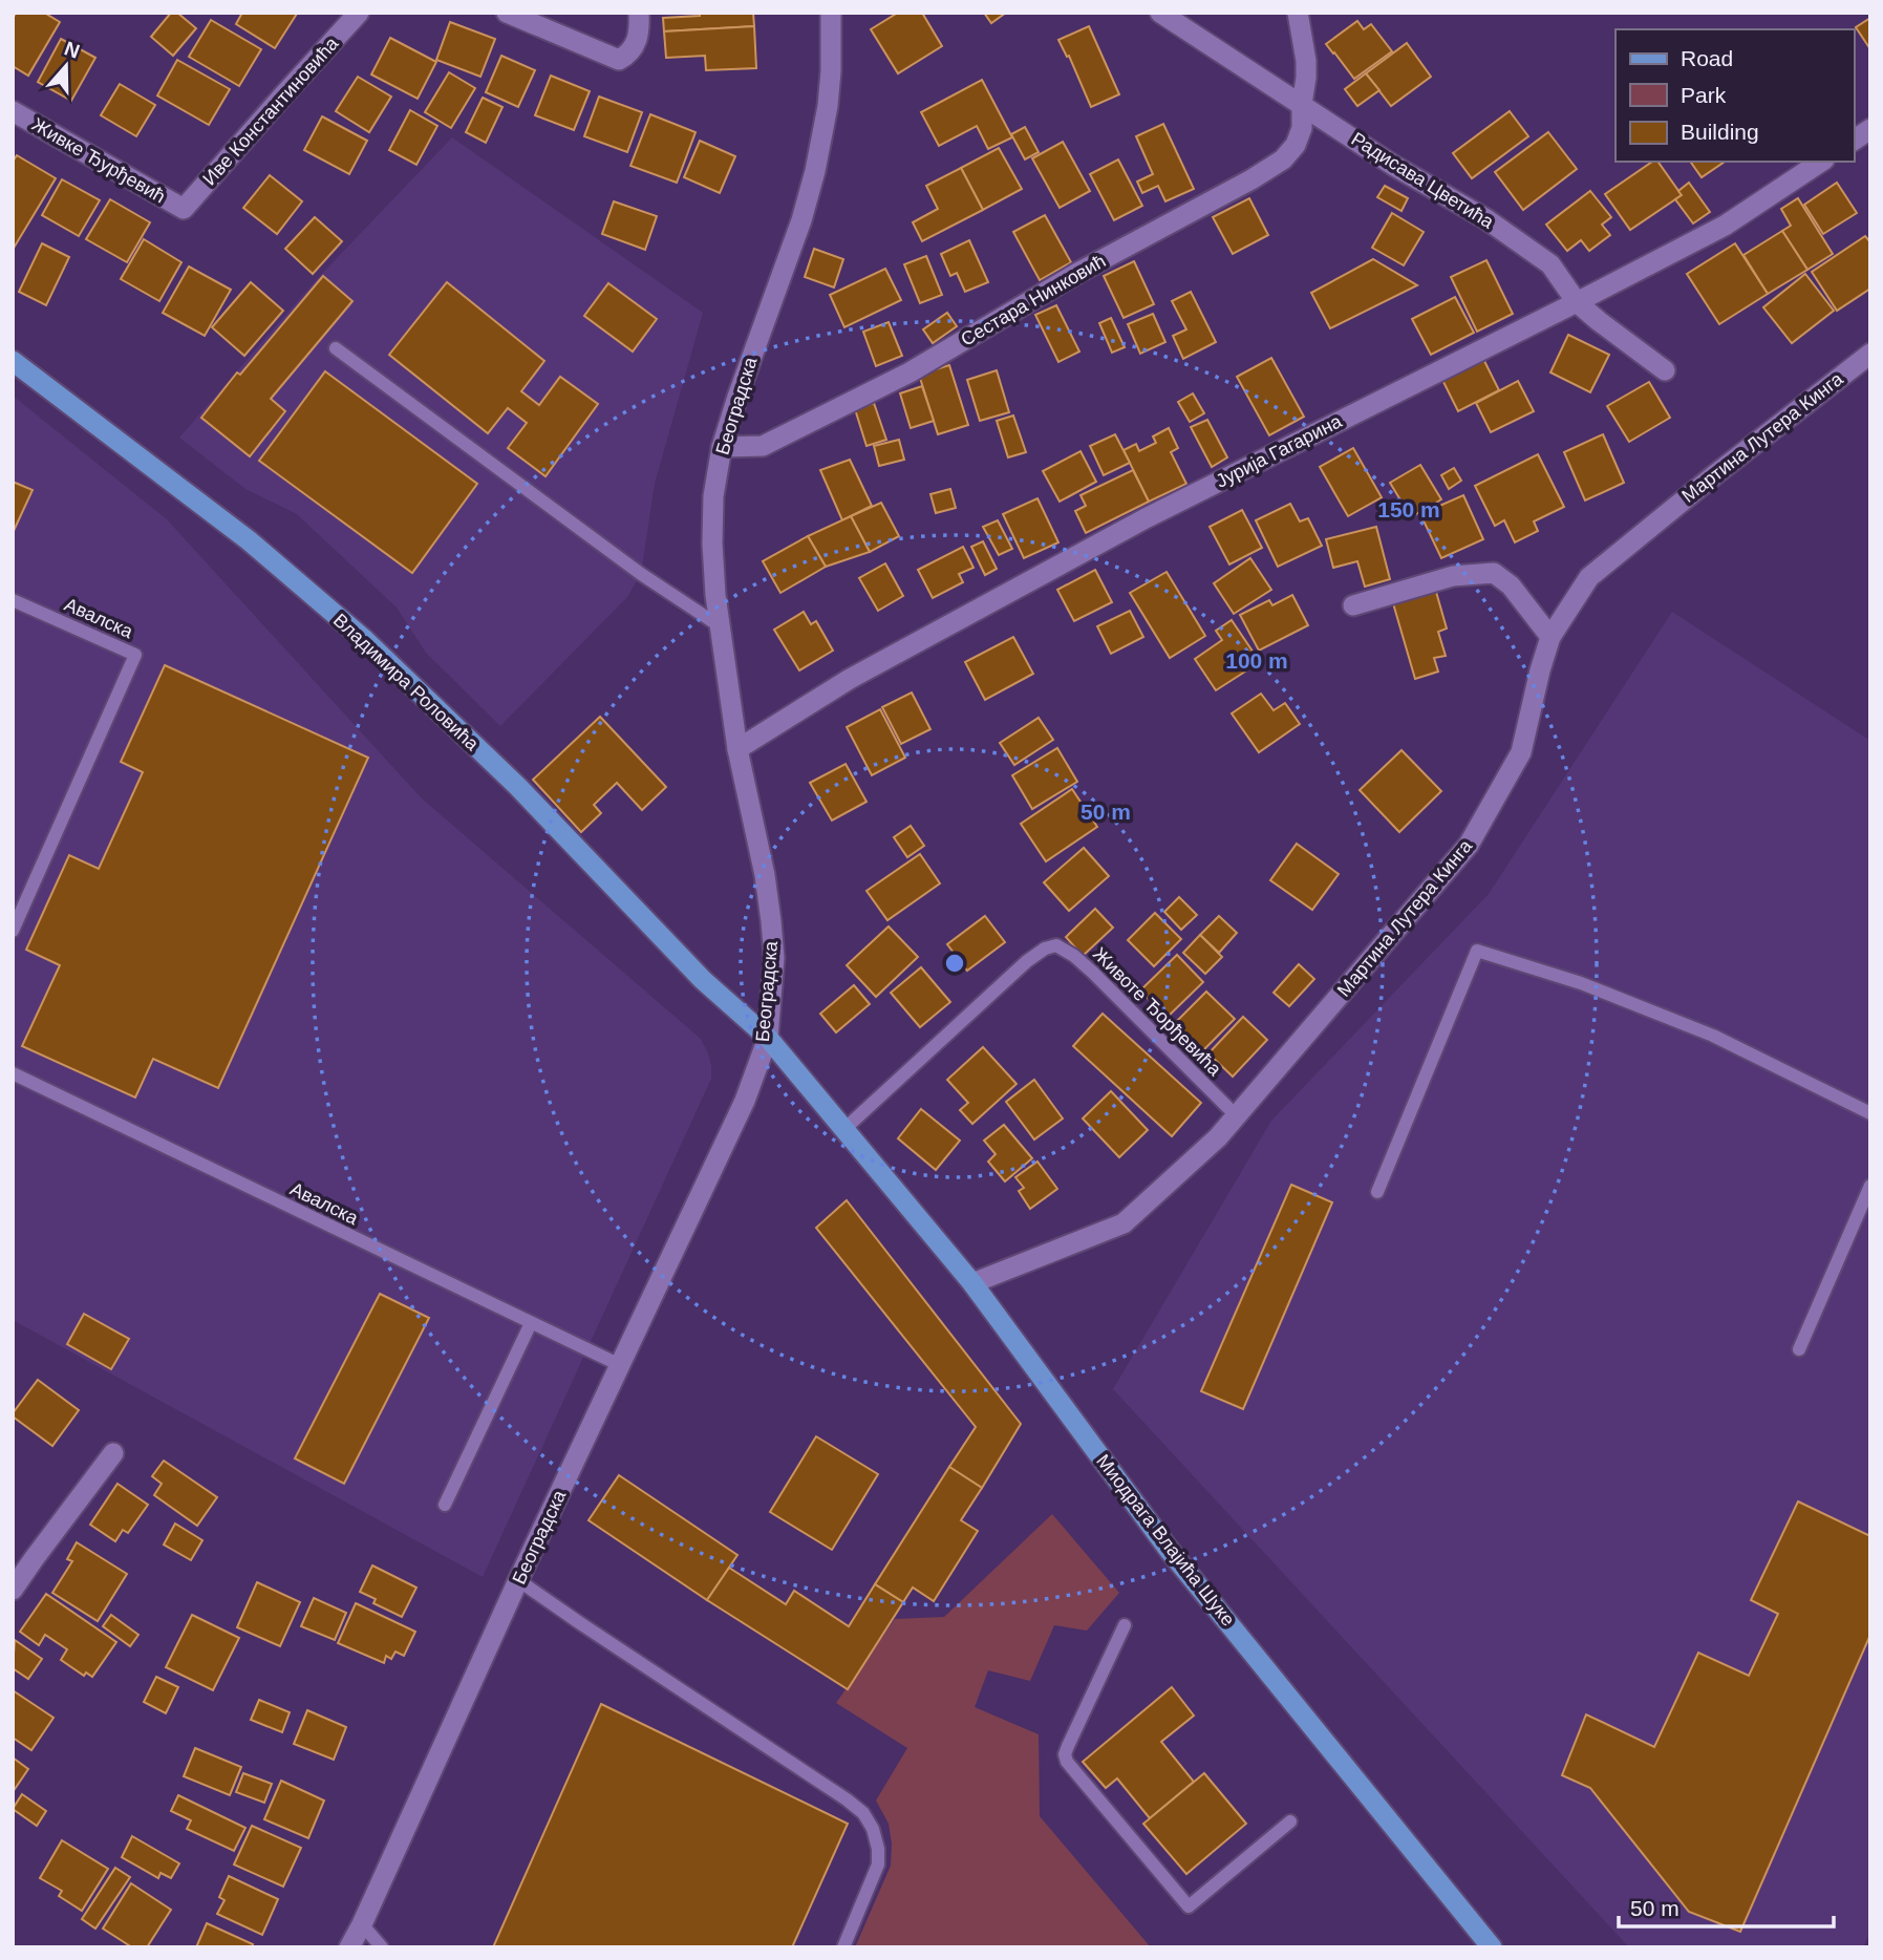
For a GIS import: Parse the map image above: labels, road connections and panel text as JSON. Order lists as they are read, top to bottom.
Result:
{
  "streets": {
    "main road": ["Владимира Роловића", "Миодрага Влајића Шуке"],
    "street": [
      "Иве Константиновића",
      "Живке Ђурђевић",
      "Радисава Цветића",
      "Сестара Нинковић",
      "Београдска",
      "Мартина Лутера Кинга",
      "Јурија Гагарина"
    ],
    "lane": ["Авалска", "Животе Ђорђевића"]
  },
  "crossings": [
    ["Иве Константиновића", "Живке Ђурђевић"],
    ["Радисава Цветића", "Сестара Нинковић"],
    ["Радисава Цветића", "Јурија Гагарина"],
    ["Сестара Нинковић", "Београдска"],
    ["Београдска", "Јурија Гагарина"],
    ["Београдска", "Авалска"],
    ["Београдска", "Владимира Роловића"],
    ["Београдска", "Миодрага Влајића Шуке"],
    ["Мартина Лутера Кинга", "Животе Ђорђевића"],
    ["Мартина Лутера Кинга", "Миодрага Влајића Шуке"],
    ["Владимира Роловића", "Миодрага Влајића Шуке"],
    ["Животе Ђорђевића", "Миодрага Влајића Шуке"]
  ],
  "legend": ["Road", "Park", "Building"],
  "scale_bar": "50 m",
  "north": "top",
  "rings": ["150 m", "100 m", "50 m"]
}
